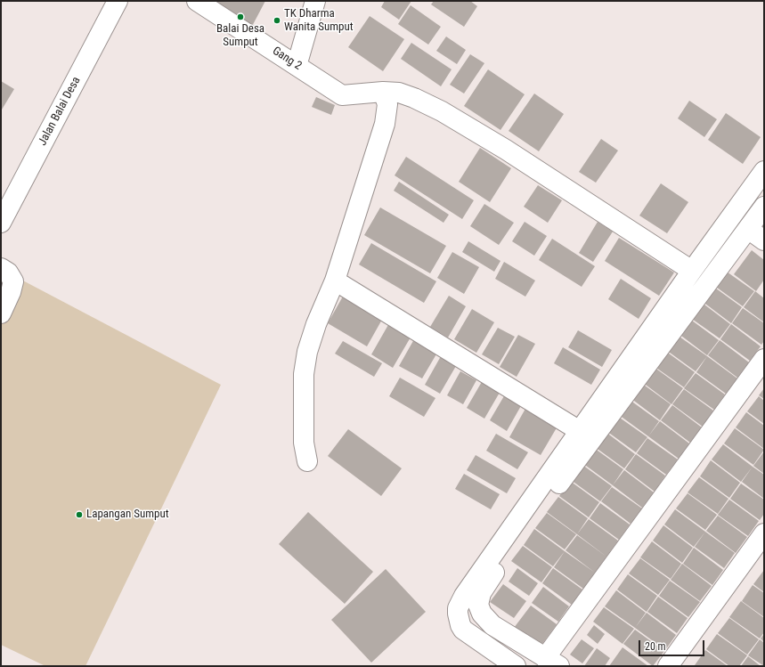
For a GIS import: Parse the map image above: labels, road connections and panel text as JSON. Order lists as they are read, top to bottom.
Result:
{
  "streets": {
    "street": ["Gang 2", "Jalan Balai Desa"]
  },
  "places": ["Balai Desa Sumput", "TK Dharma Wanita Sumput", "Lapangan Sumput"],
  "scale_bar": "20 m"
}
